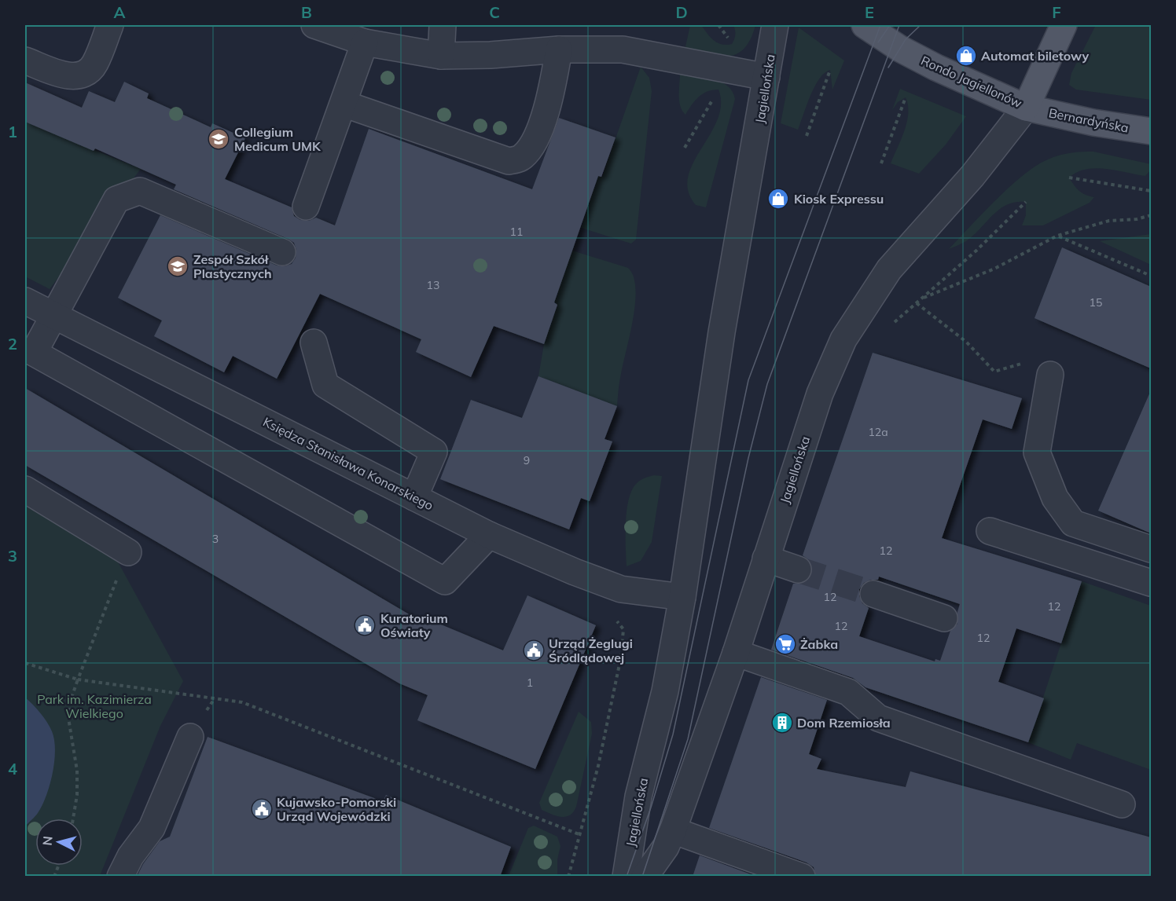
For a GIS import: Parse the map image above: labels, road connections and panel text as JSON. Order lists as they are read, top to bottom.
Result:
{
  "streets": {
    "main road": ["Rondo Jagiellonów", "Bernardyńska"],
    "street": ["Jagiellońska", "Księdza Stanisława Konarskiego"]
  },
  "crossings": [
    ["Rondo Jagiellonów", "Jagiellońska"],
    ["Rondo Jagiellonów", "Bernardyńska"],
    ["Jagiellońska", "Bernardyńska"],
    ["Jagiellońska", "Księdza Stanisława Konarskiego"]
  ],
  "parks": ["Park im. Kazimierza Wielkiego"],
  "places": {
    "shop": ["Automat biletowy", "Kiosk Expressu"],
    "school or university": ["Collegium Medicum UMK", "Zespół Szkół Plastycznych"],
    "public building": ["Kuratorium Oświaty", "Urząd Żeglugi Śródlądowej", "Kujawsko-Pomorski Urząd Wojewódzki"],
    "supermarket": ["Żabka"],
    "building": ["Dom Rzemiosła"]
  },
  "house_numbers": [
    "11",
    "13",
    "15",
    "12a",
    "9",
    "3",
    "12",
    "12",
    "12",
    "12",
    "12",
    "1"
  ],
  "north": "left",
  "grid": {
    "columns": [
      "A",
      "B",
      "C",
      "D",
      "E",
      "F"
    ],
    "rows": [
      "1",
      "2",
      "3",
      "4"
    ]
  }
}
